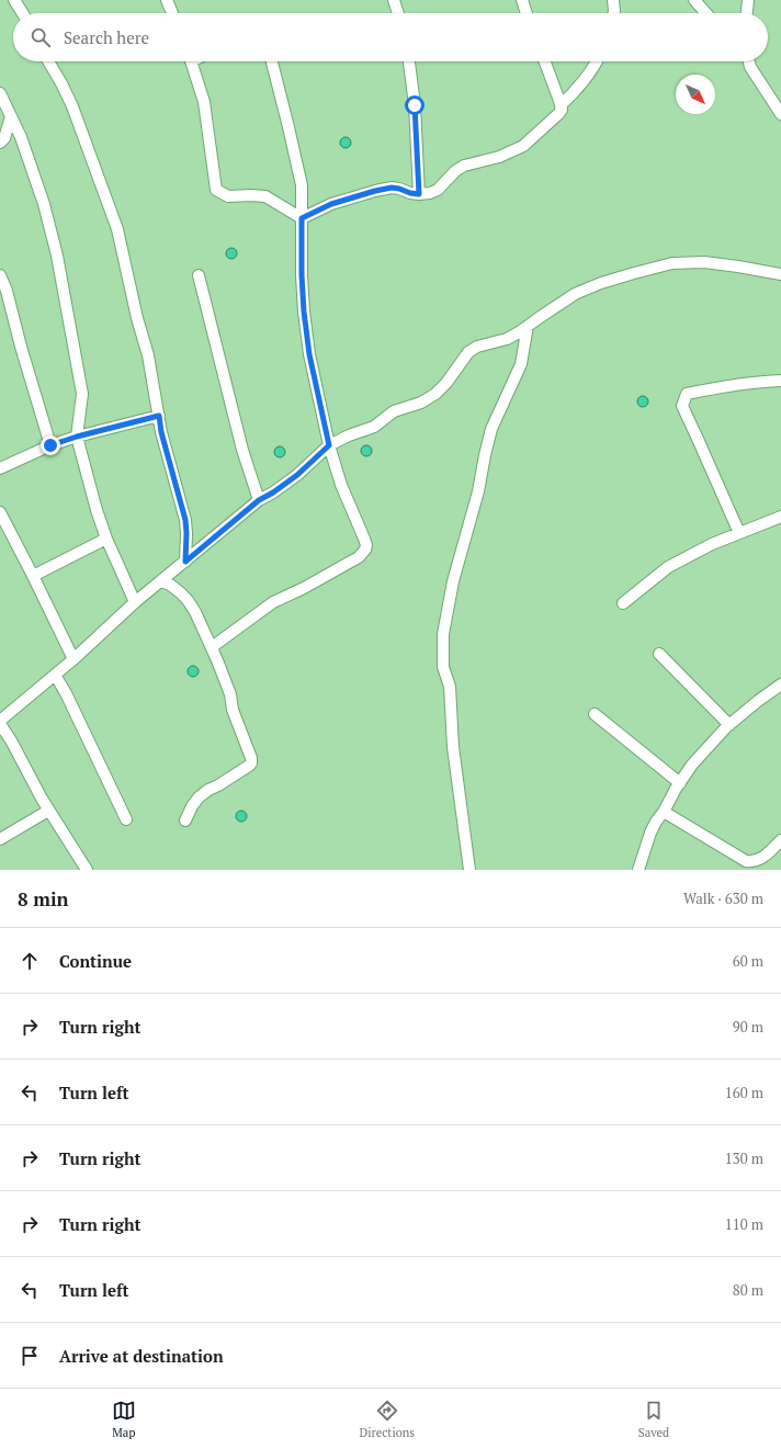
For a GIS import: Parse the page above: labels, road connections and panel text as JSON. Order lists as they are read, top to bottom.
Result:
{
  "north": "bottom right",
  "page": {
    "search": "Search here",
    "heading": ["8 min", "Walk · 630 m"],
    "list": [
      ["Continue", "60 m"],
      ["Turn right", "90 m"],
      ["Turn left", "160 m"],
      ["Turn right", "130 m"],
      ["Turn right", "110 m"],
      ["Turn left", "80 m"],
      "Arrive at destination"
    ],
    "nav": ["Map", "Directions", "Saved"]
  }
}
